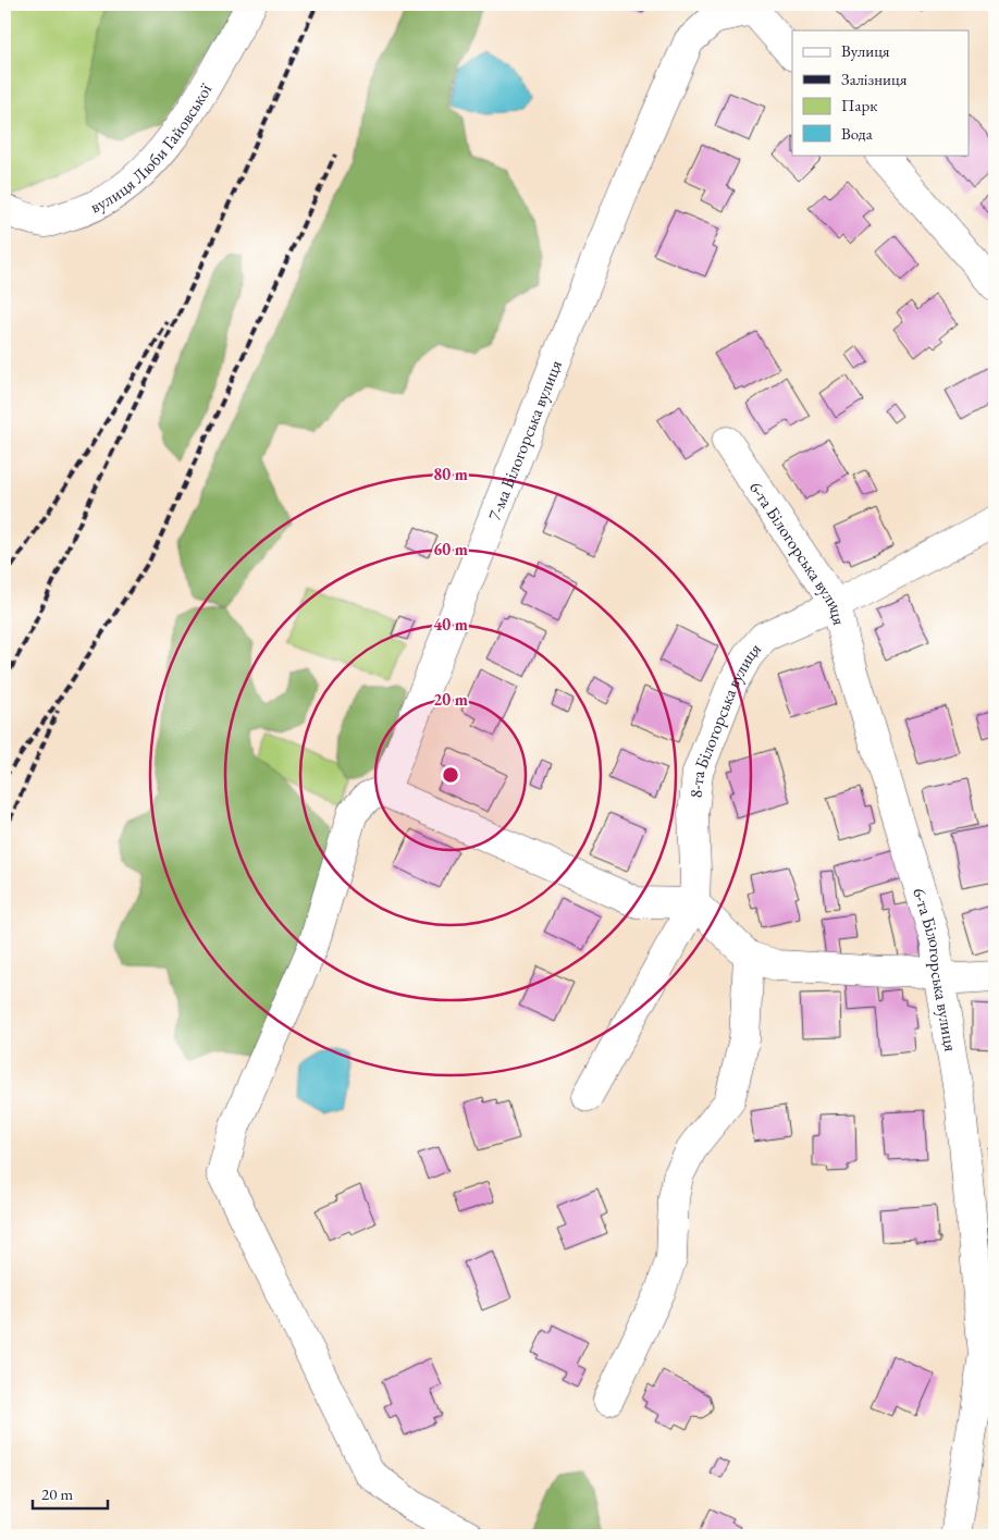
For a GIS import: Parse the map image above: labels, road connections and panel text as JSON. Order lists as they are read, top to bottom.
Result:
{
  "streets": {
    "street": [
      "вулиця Люби Гайовської",
      "7-ма Білогорська вулиця",
      "6-та Білогорська вулиця",
      "8-та Білогорська вулиця"
    ]
  },
  "crossings": [
    ["6-та Білогорська вулиця", "8-та Білогорська вулиця"]
  ],
  "legend": [
    "Вулиця",
    "Залізниця",
    "Парк",
    "Вода"
  ],
  "scale_bar": "20 m",
  "rings": [
    "80 m",
    "60 m",
    "40 m",
    "20 m"
  ]
}
